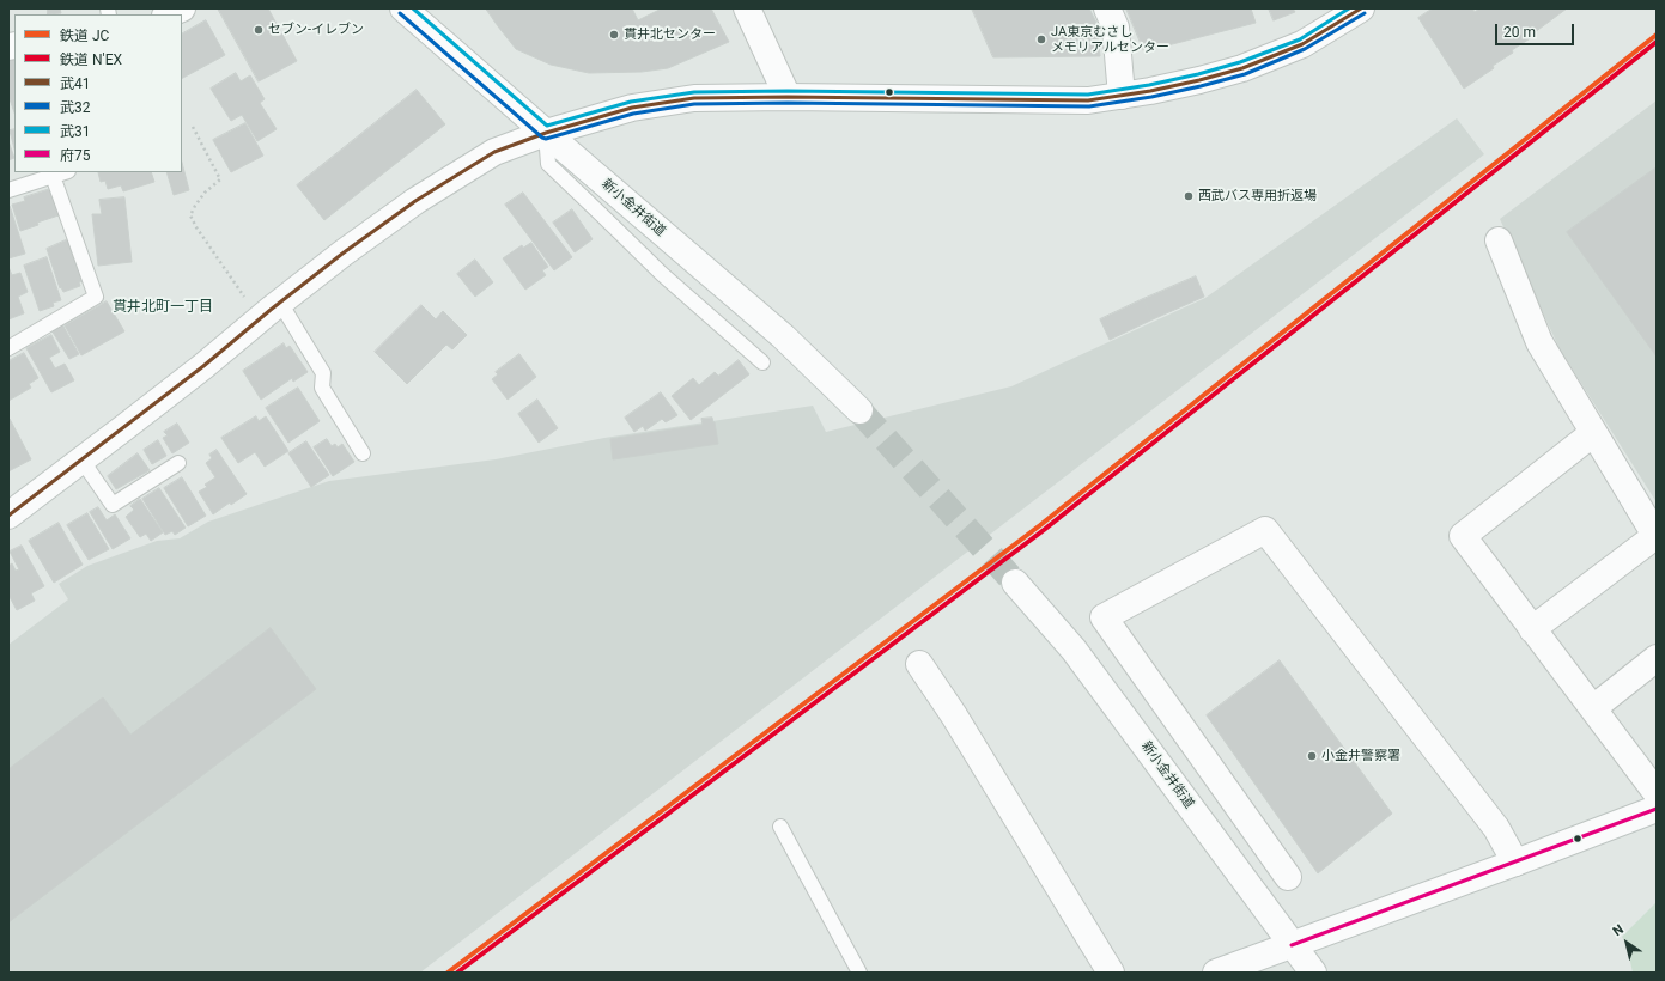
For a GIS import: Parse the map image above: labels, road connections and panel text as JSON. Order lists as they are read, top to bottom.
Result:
{
  "streets": {
    "street": ["新小金井街道"]
  },
  "districts": ["貫井北町一丁目"],
  "places": [
    "セブン-イレブン",
    "貫井北センター",
    "JA東京むさし メモリアルセンター",
    "西武バス専用折返場",
    "小金井警察署"
  ],
  "lines": [
    "transit line 武41",
    "transit line 武31",
    "transit line 武32",
    "rail line JC",
    "rail line N'EX",
    "transit line 府75"
  ],
  "legend": [
    "鉄道 JC",
    "鉄道 N'EX",
    "武41",
    "武32",
    "武31",
    "府75"
  ],
  "scale_bar": "20 m",
  "north": "top left"
}
